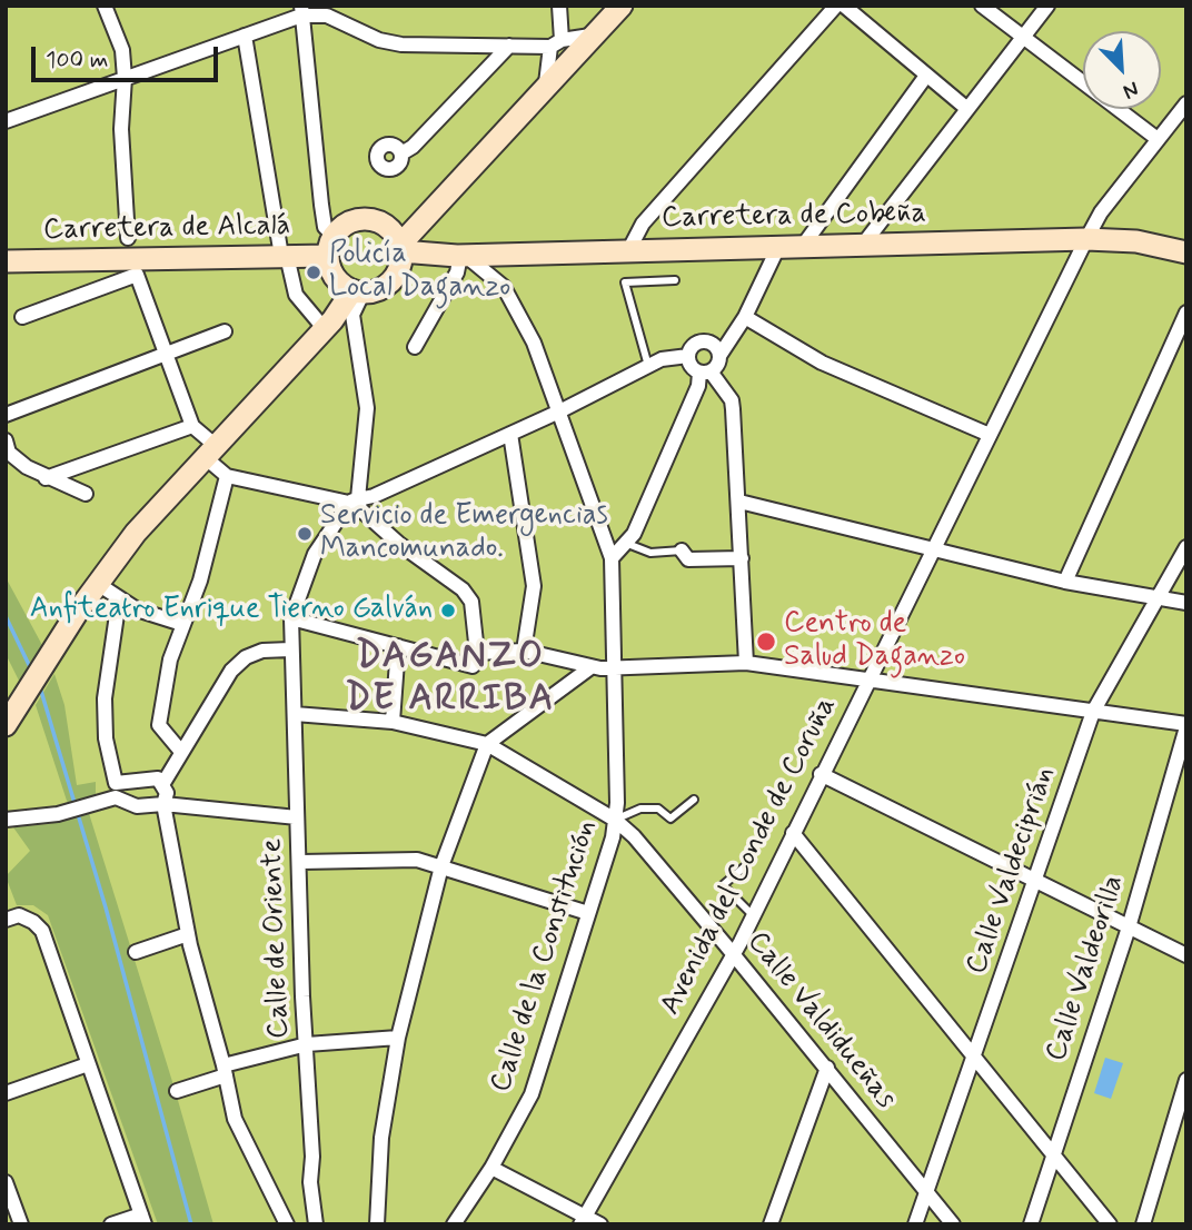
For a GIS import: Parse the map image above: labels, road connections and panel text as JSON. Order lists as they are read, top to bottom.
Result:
{
  "streets": {
    "street": [
      "Carretera de Cobeña",
      "Carretera de Alcalá",
      "Avenida del Conde de Coruña",
      "Calle Valdeciprián",
      "Calle de Oriente",
      "Calle de la Constitución",
      "Calle Valdeorilla",
      "Calle Valdidueñas"
    ]
  },
  "crossings": [
    ["Carretera de Cobeña", "Carretera de Alcalá"],
    ["Carretera de Cobeña", "Avenida del Conde de Coruña"],
    ["Carretera de Cobeña", "Calle de la Constitución"],
    ["Avenida del Conde de Coruña", "Calle Valdidueñas"],
    ["Calle Valdeciprián", "Calle Valdidueñas"],
    ["Calle de Oriente", "Calle Valdidueñas"],
    ["Calle de la Constitución", "Calle Valdidueñas"]
  ],
  "districts": ["DAGANZO DE ARRIBA"],
  "places": [
    "Policía Local Daganzo",
    "Servicio de Emergencias Mancomunado.",
    "Anfiteatro Enrique Tierno Galván",
    "Centro de Salud Daganzo"
  ],
  "scale_bar": "100 m",
  "north": "bottom right"
}
